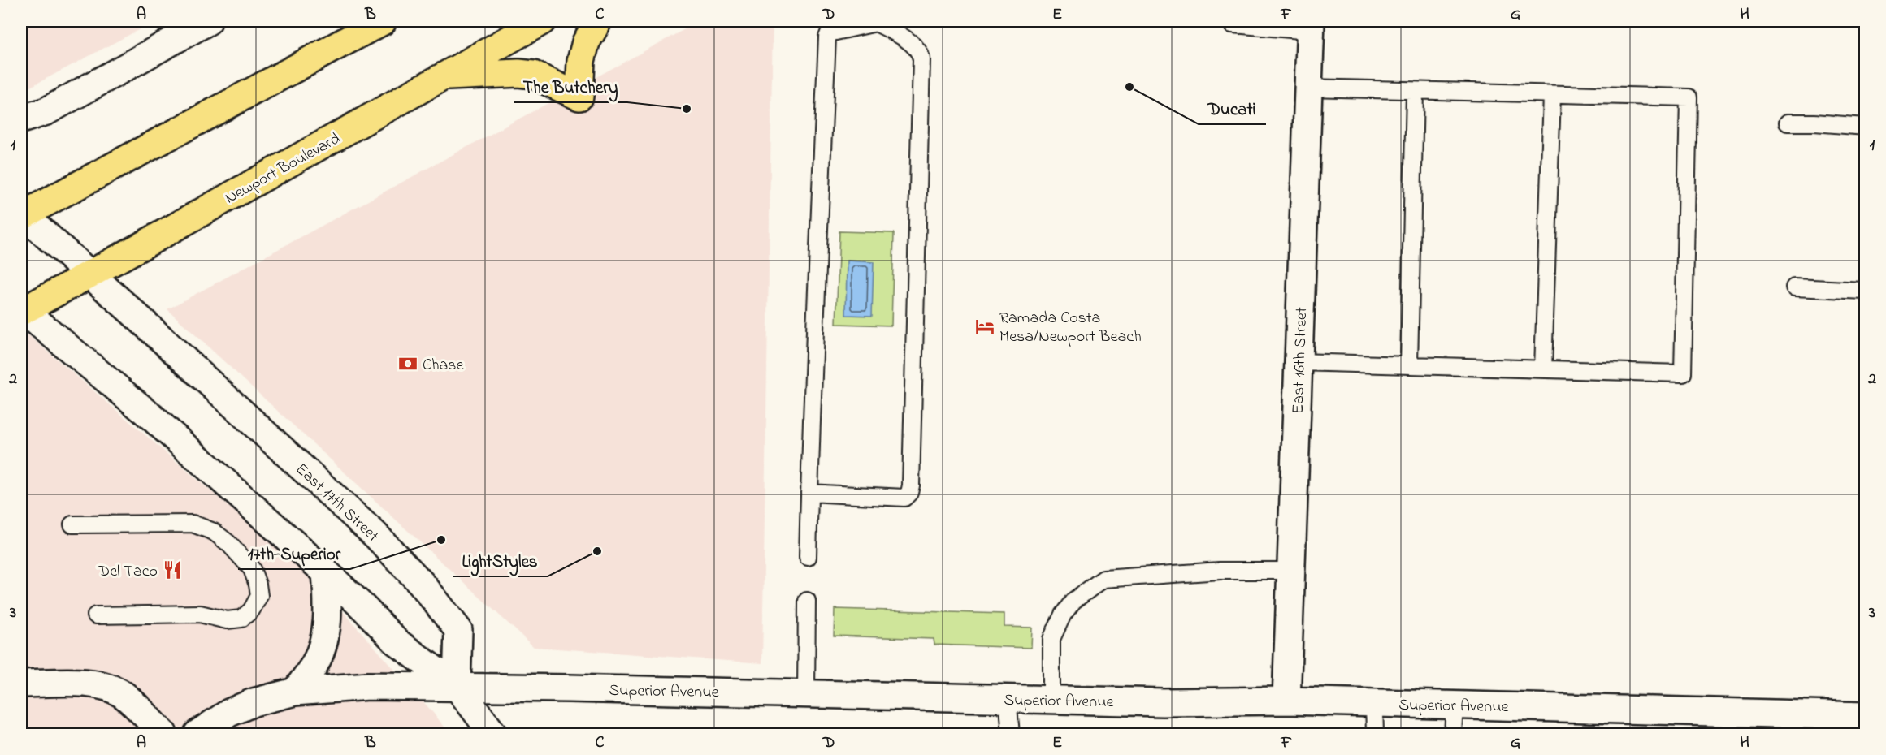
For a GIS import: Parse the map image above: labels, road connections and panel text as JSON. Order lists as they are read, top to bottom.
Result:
{
  "streets": {
    "highway": ["Newport Boulevard"],
    "main road": ["East 16th Street", "East 17th Street", "Superior Avenue"]
  },
  "crossings": [
    ["Newport Boulevard", "East 17th Street"],
    ["East 16th Street", "Superior Avenue"],
    ["East 17th Street", "Superior Avenue"]
  ],
  "places": {
    "other": [
      "Ducati",
      "The Butchery",
      "17th-Superior",
      "LightStyles"
    ],
    "hotel": ["Ramada Costa Mesa/Newport Beach"],
    "bank": ["Chase"],
    "restaurant": ["Del Taco"]
  },
  "grid": {
    "columns": [
      "A",
      "B",
      "C",
      "D",
      "E",
      "F",
      "G",
      "H"
    ],
    "rows": ["1", "2", "3"]
  }
}
